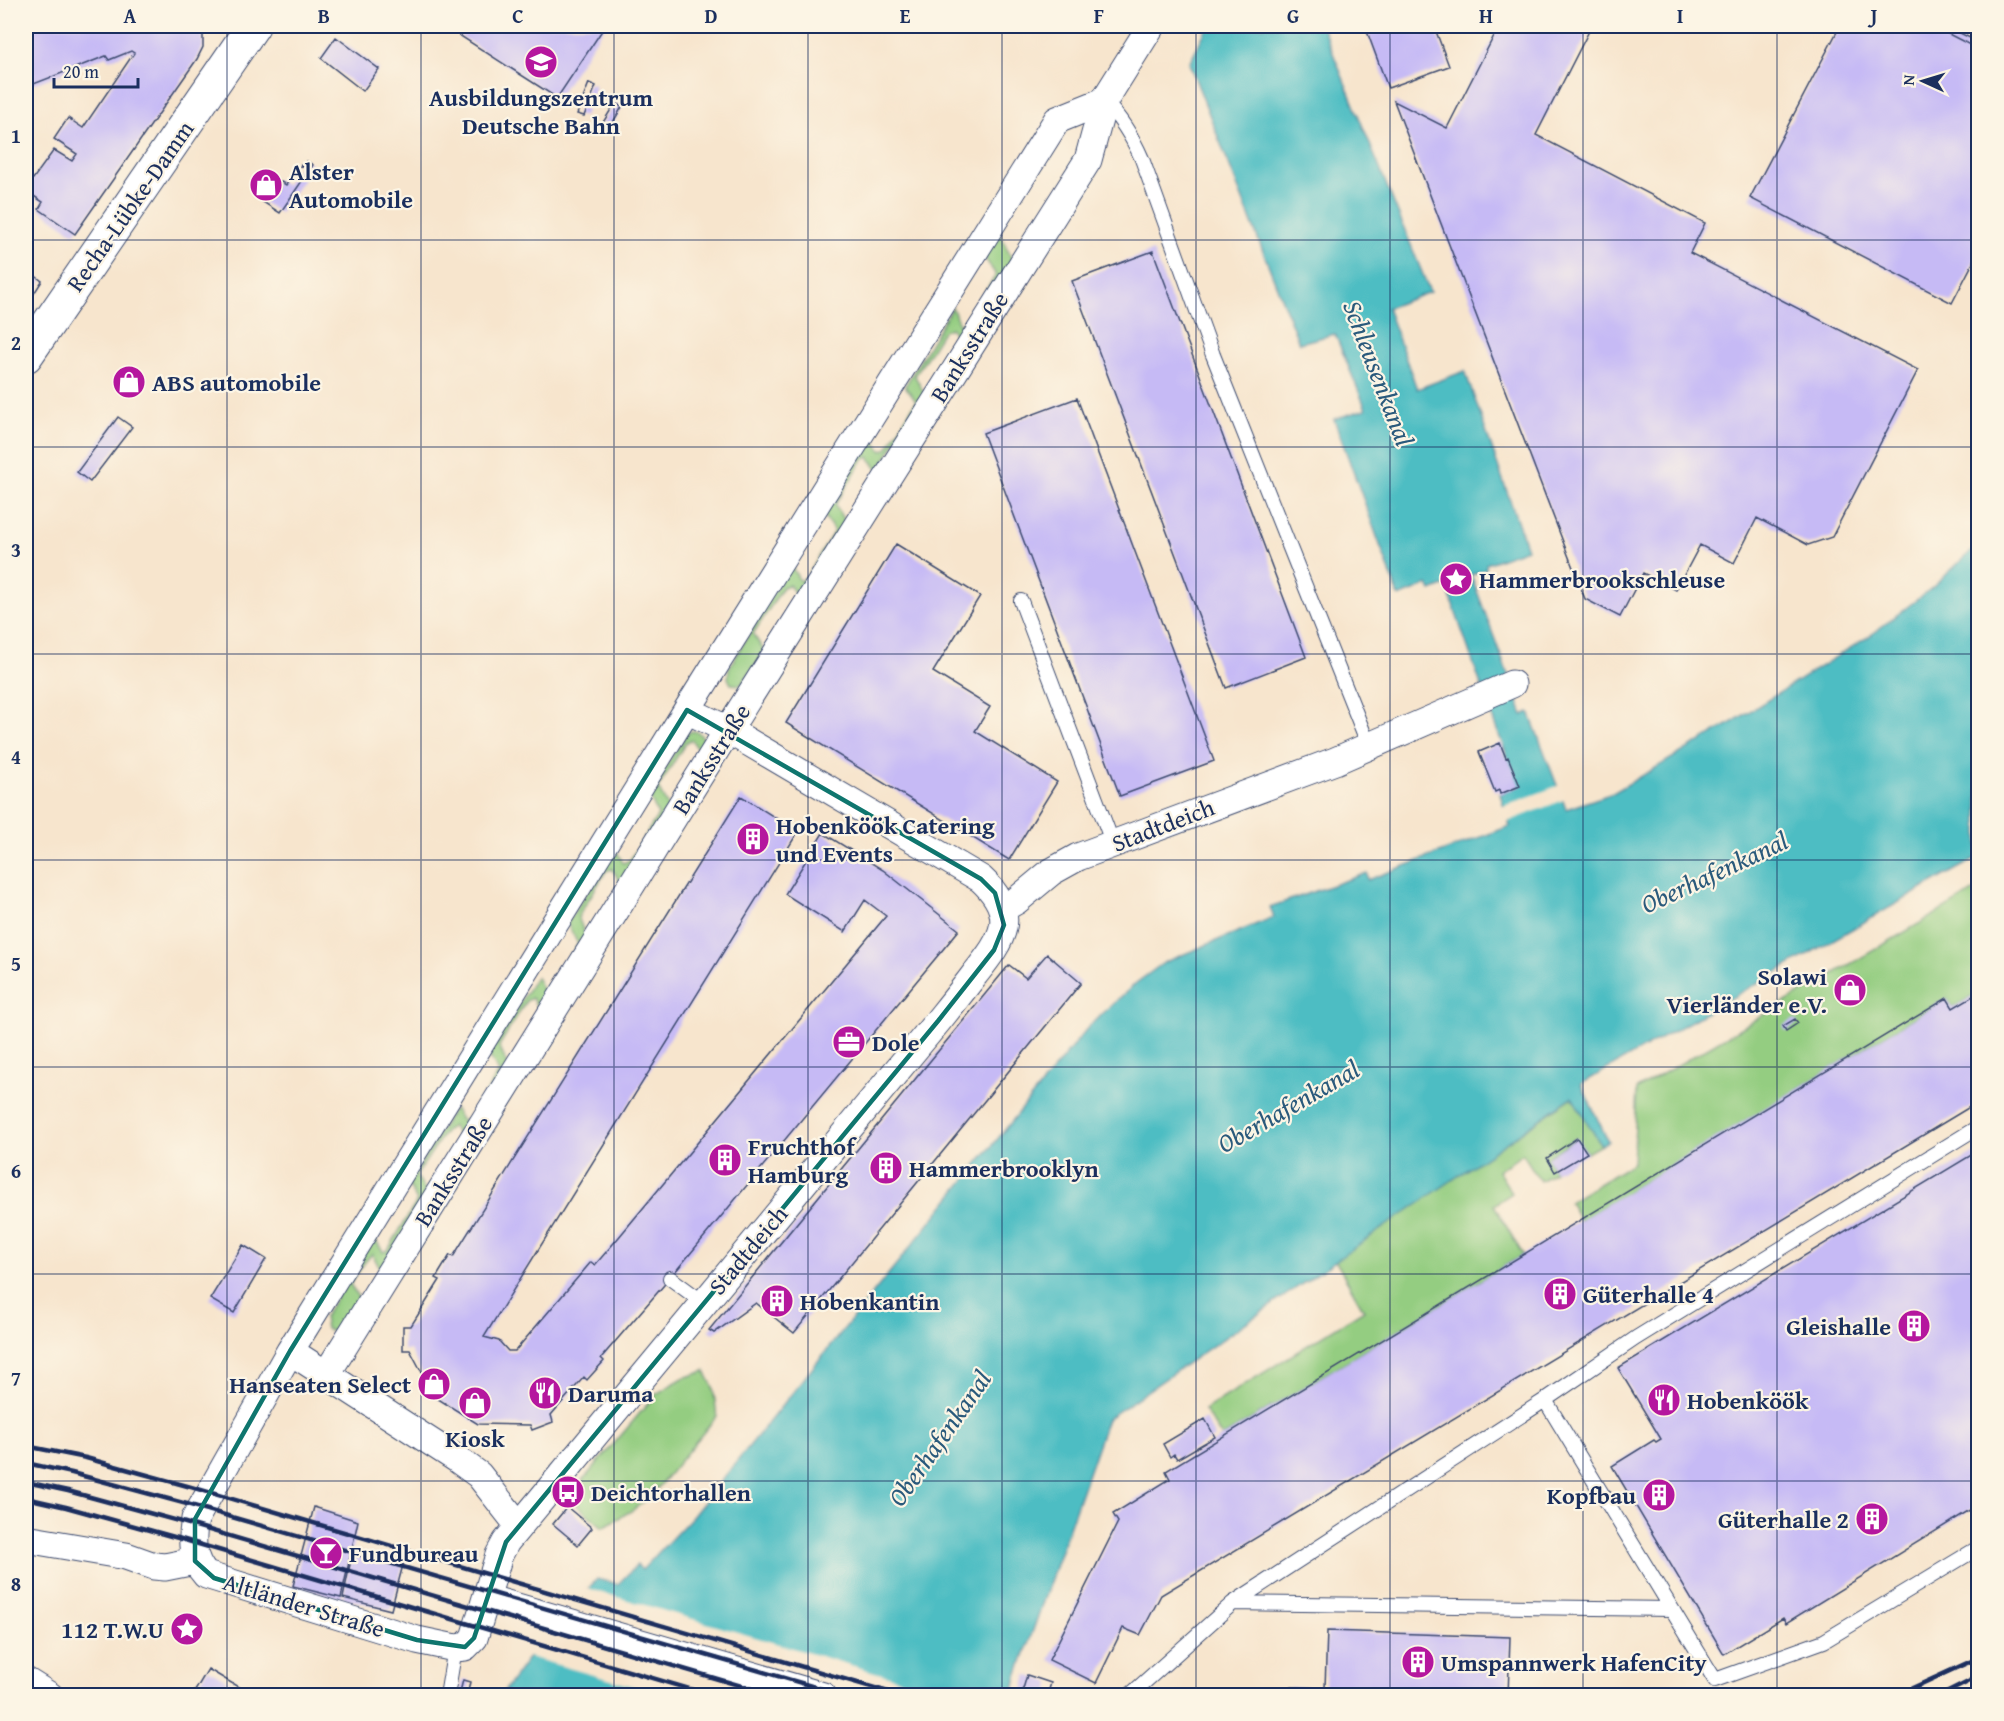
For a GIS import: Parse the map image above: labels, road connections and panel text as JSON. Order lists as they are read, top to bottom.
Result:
{
  "streets": {
    "main road": ["Recha-Lübke-Damm"],
    "street": ["Banksstraße", "Stadtdeich", "Altländer Straße"]
  },
  "crossings": [
    ["Banksstraße", "Altländer Straße"]
  ],
  "water": ["Schleusenkanal", "Oberhafenkanal"],
  "places": {
    "school or university": ["Ausbildungszentrum Deutsche Bahn"],
    "shop": [
      "Alster Automobile",
      "ABS automobile",
      "Solawi Vierländer e.V.",
      "Hanseaten Select",
      "Kiosk"
    ],
    "place": ["Hammerbrookschleuse", "112 T.W.U"],
    "building": [
      "Hobenköök Catering und Events",
      "Fruchthof Hamburg",
      "Hammerbrooklyn",
      "Güterhalle 4",
      "Hobenkantin",
      "Gleishalle",
      "Kopfbau",
      "Güterhalle 2",
      "Umspannwerk HafenCity"
    ],
    "office": ["Dole"],
    "restaurant": ["Daruma", "Hobenköök"],
    "bus stop": ["Deichtorhallen"],
    "bar": ["Fundbureau"]
  },
  "scale_bar": "20 m",
  "north": "left",
  "grid": {
    "columns": [
      "A",
      "B",
      "C",
      "D",
      "E",
      "F",
      "G",
      "H",
      "I",
      "J"
    ],
    "rows": [
      "1",
      "2",
      "3",
      "4",
      "5",
      "6",
      "7",
      "8"
    ]
  }
}
